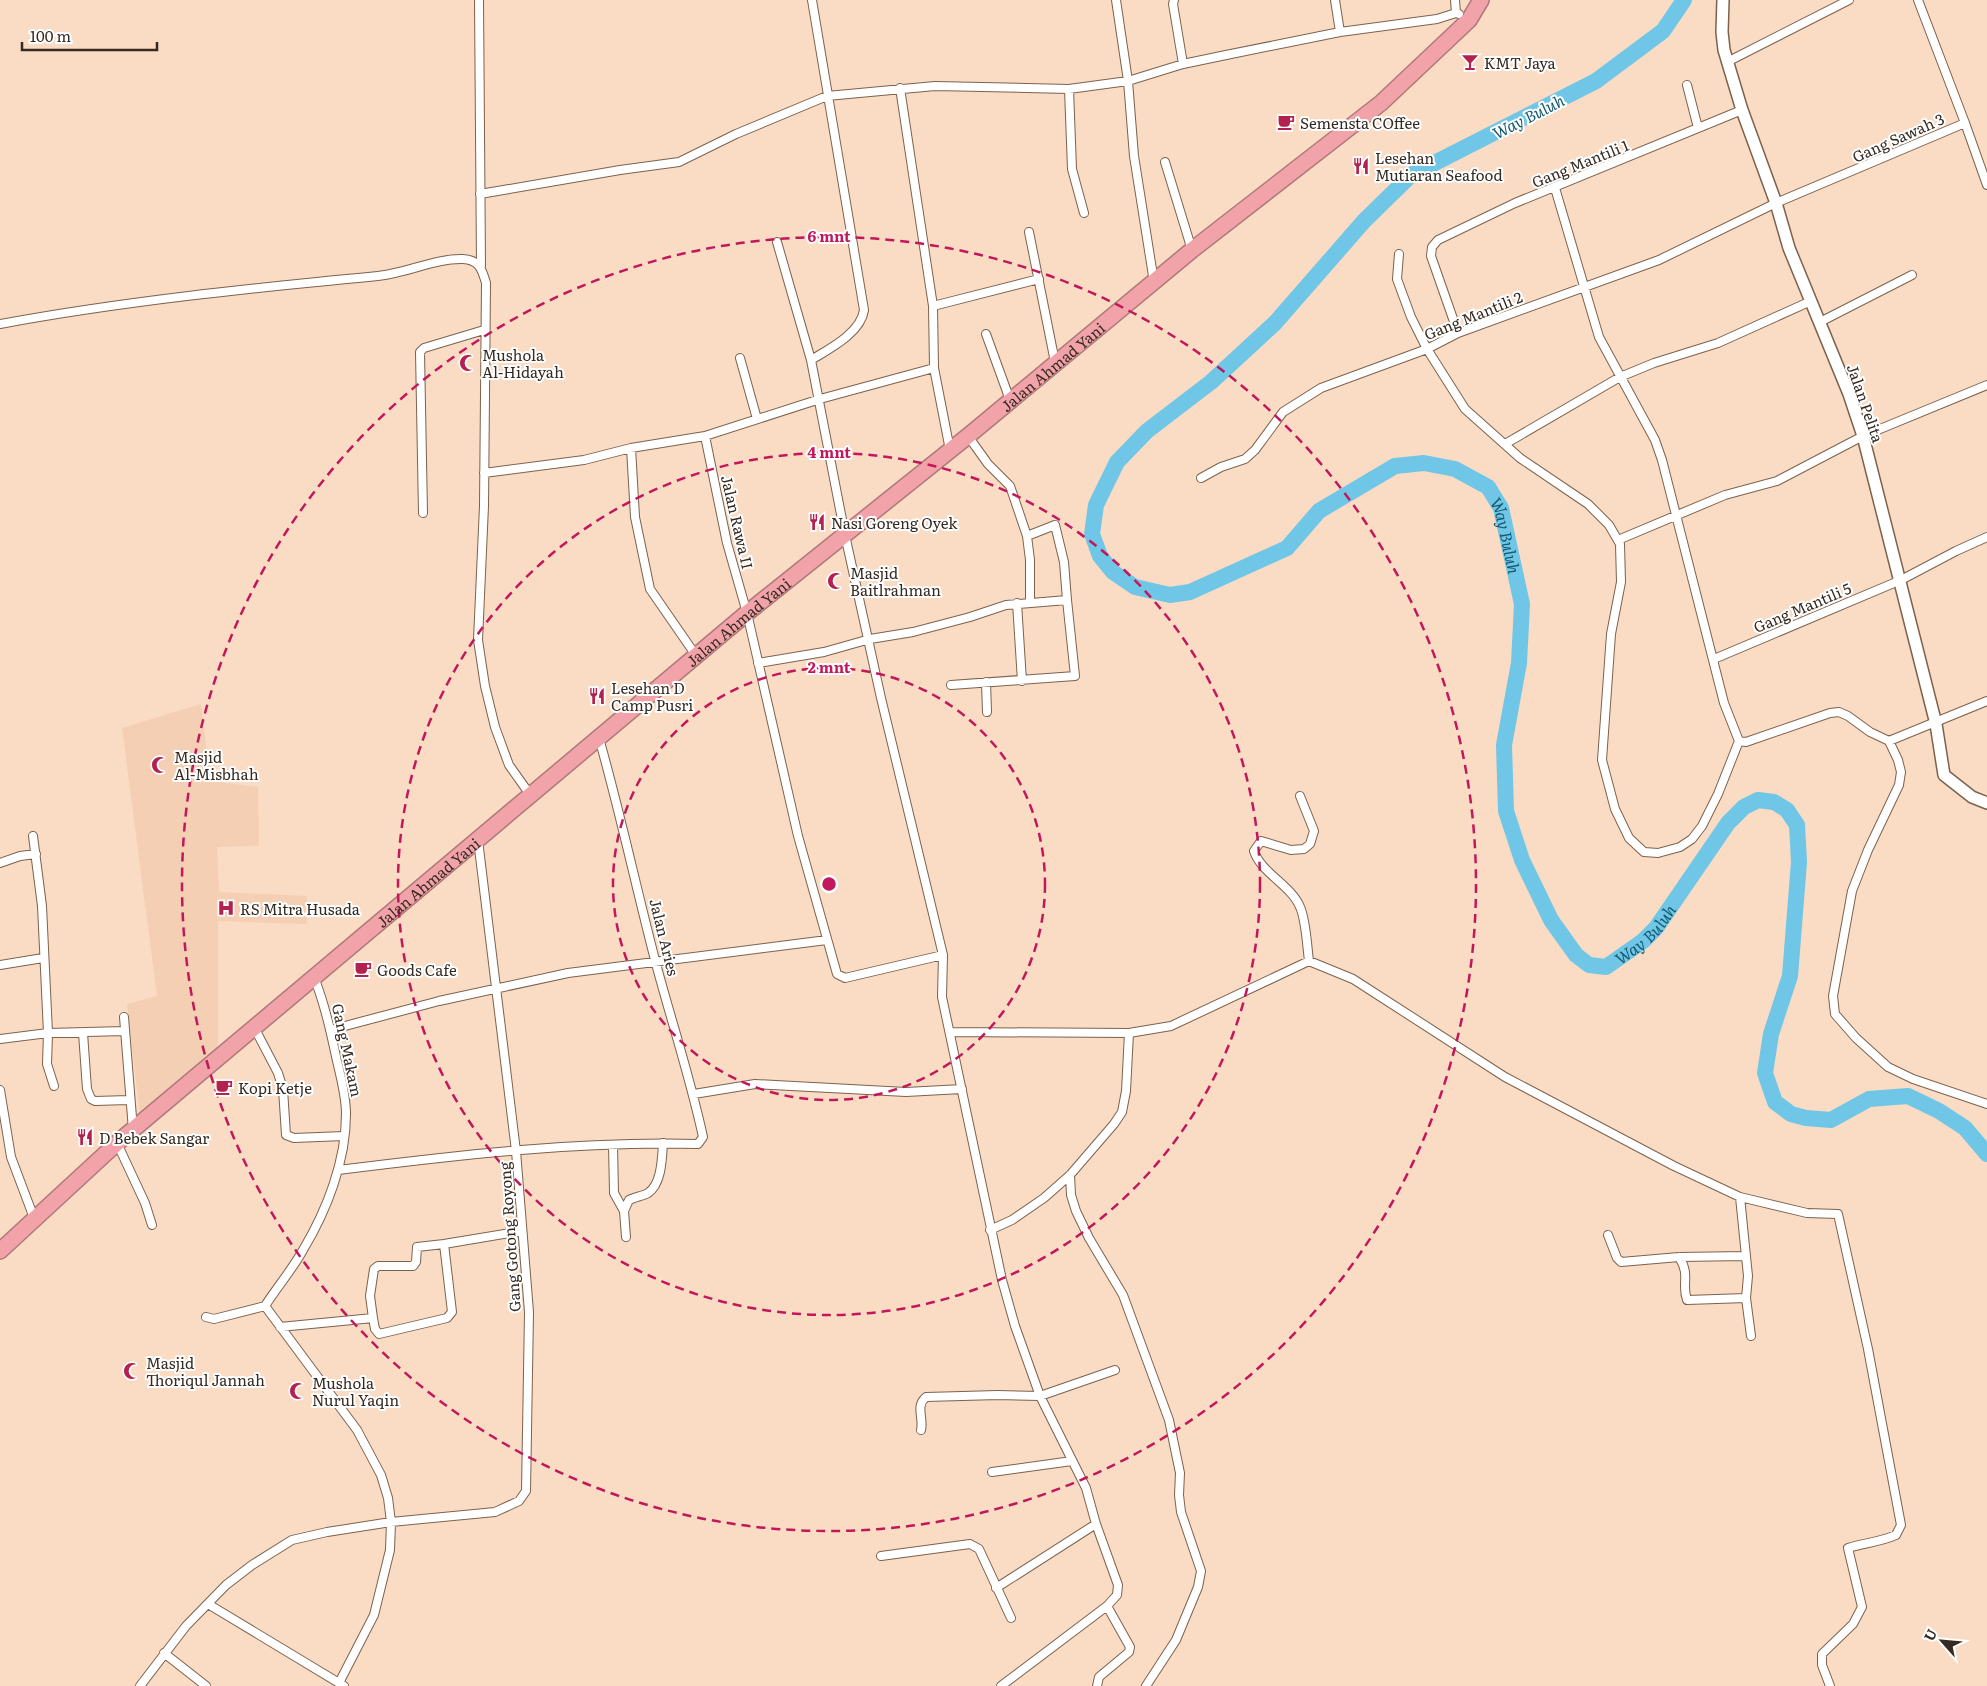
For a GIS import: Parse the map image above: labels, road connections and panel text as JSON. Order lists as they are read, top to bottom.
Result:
{
  "streets": {
    "highway": ["Jalan Ahmad Yani"],
    "street": [
      "Gang Sawah 3",
      "Gang Mantili 1",
      "Gang Mantili 2",
      "Jalan Pelita",
      "Jalan Rawa II",
      "Gang Mantili 5",
      "Jalan Aries",
      "Gang Makam",
      "Gang Gotong Royong"
    ]
  },
  "crossings": [
    ["Gang Sawah 3", "Gang Mantili 2"],
    ["Gang Sawah 3", "Jalan Pelita"],
    ["Gang Mantili 1", "Gang Mantili 2"],
    ["Gang Mantili 1", "Jalan Pelita"],
    ["Gang Mantili 2", "Jalan Pelita"],
    ["Jalan Ahmad Yani", "Jalan Rawa II"],
    ["Jalan Ahmad Yani", "Jalan Aries"],
    ["Jalan Ahmad Yani", "Gang Makam"],
    ["Jalan Ahmad Yani", "Gang Gotong Royong"],
    ["Jalan Pelita", "Gang Mantili 5"]
  ],
  "water": ["Way Buluh"],
  "places": {
    "bar": ["KMT Jaya"],
    "cafe": ["Semensta COffee", "Goods Cafe", "Kopi Ketje"],
    "restaurant": [
      "Lesehan Mutiaran Seafood",
      "Nasi Goreng Oyek",
      "Lesehan D Camp Pusri",
      "D Bebek Sangar"
    ],
    "mosque": [
      "Mushola Al-Hidayah",
      "Masjid Baitlrahman",
      "Masjid Al-Misbhah",
      "Masjid Thoriqul Jannah",
      "Mushola Nurul Yaqin"
    ],
    "hospital": ["RS Mitra Husada"]
  },
  "scale_bar": "100 m",
  "north": "top left",
  "rings": ["6 mnt", "4 mnt", "2 mnt"]
}
